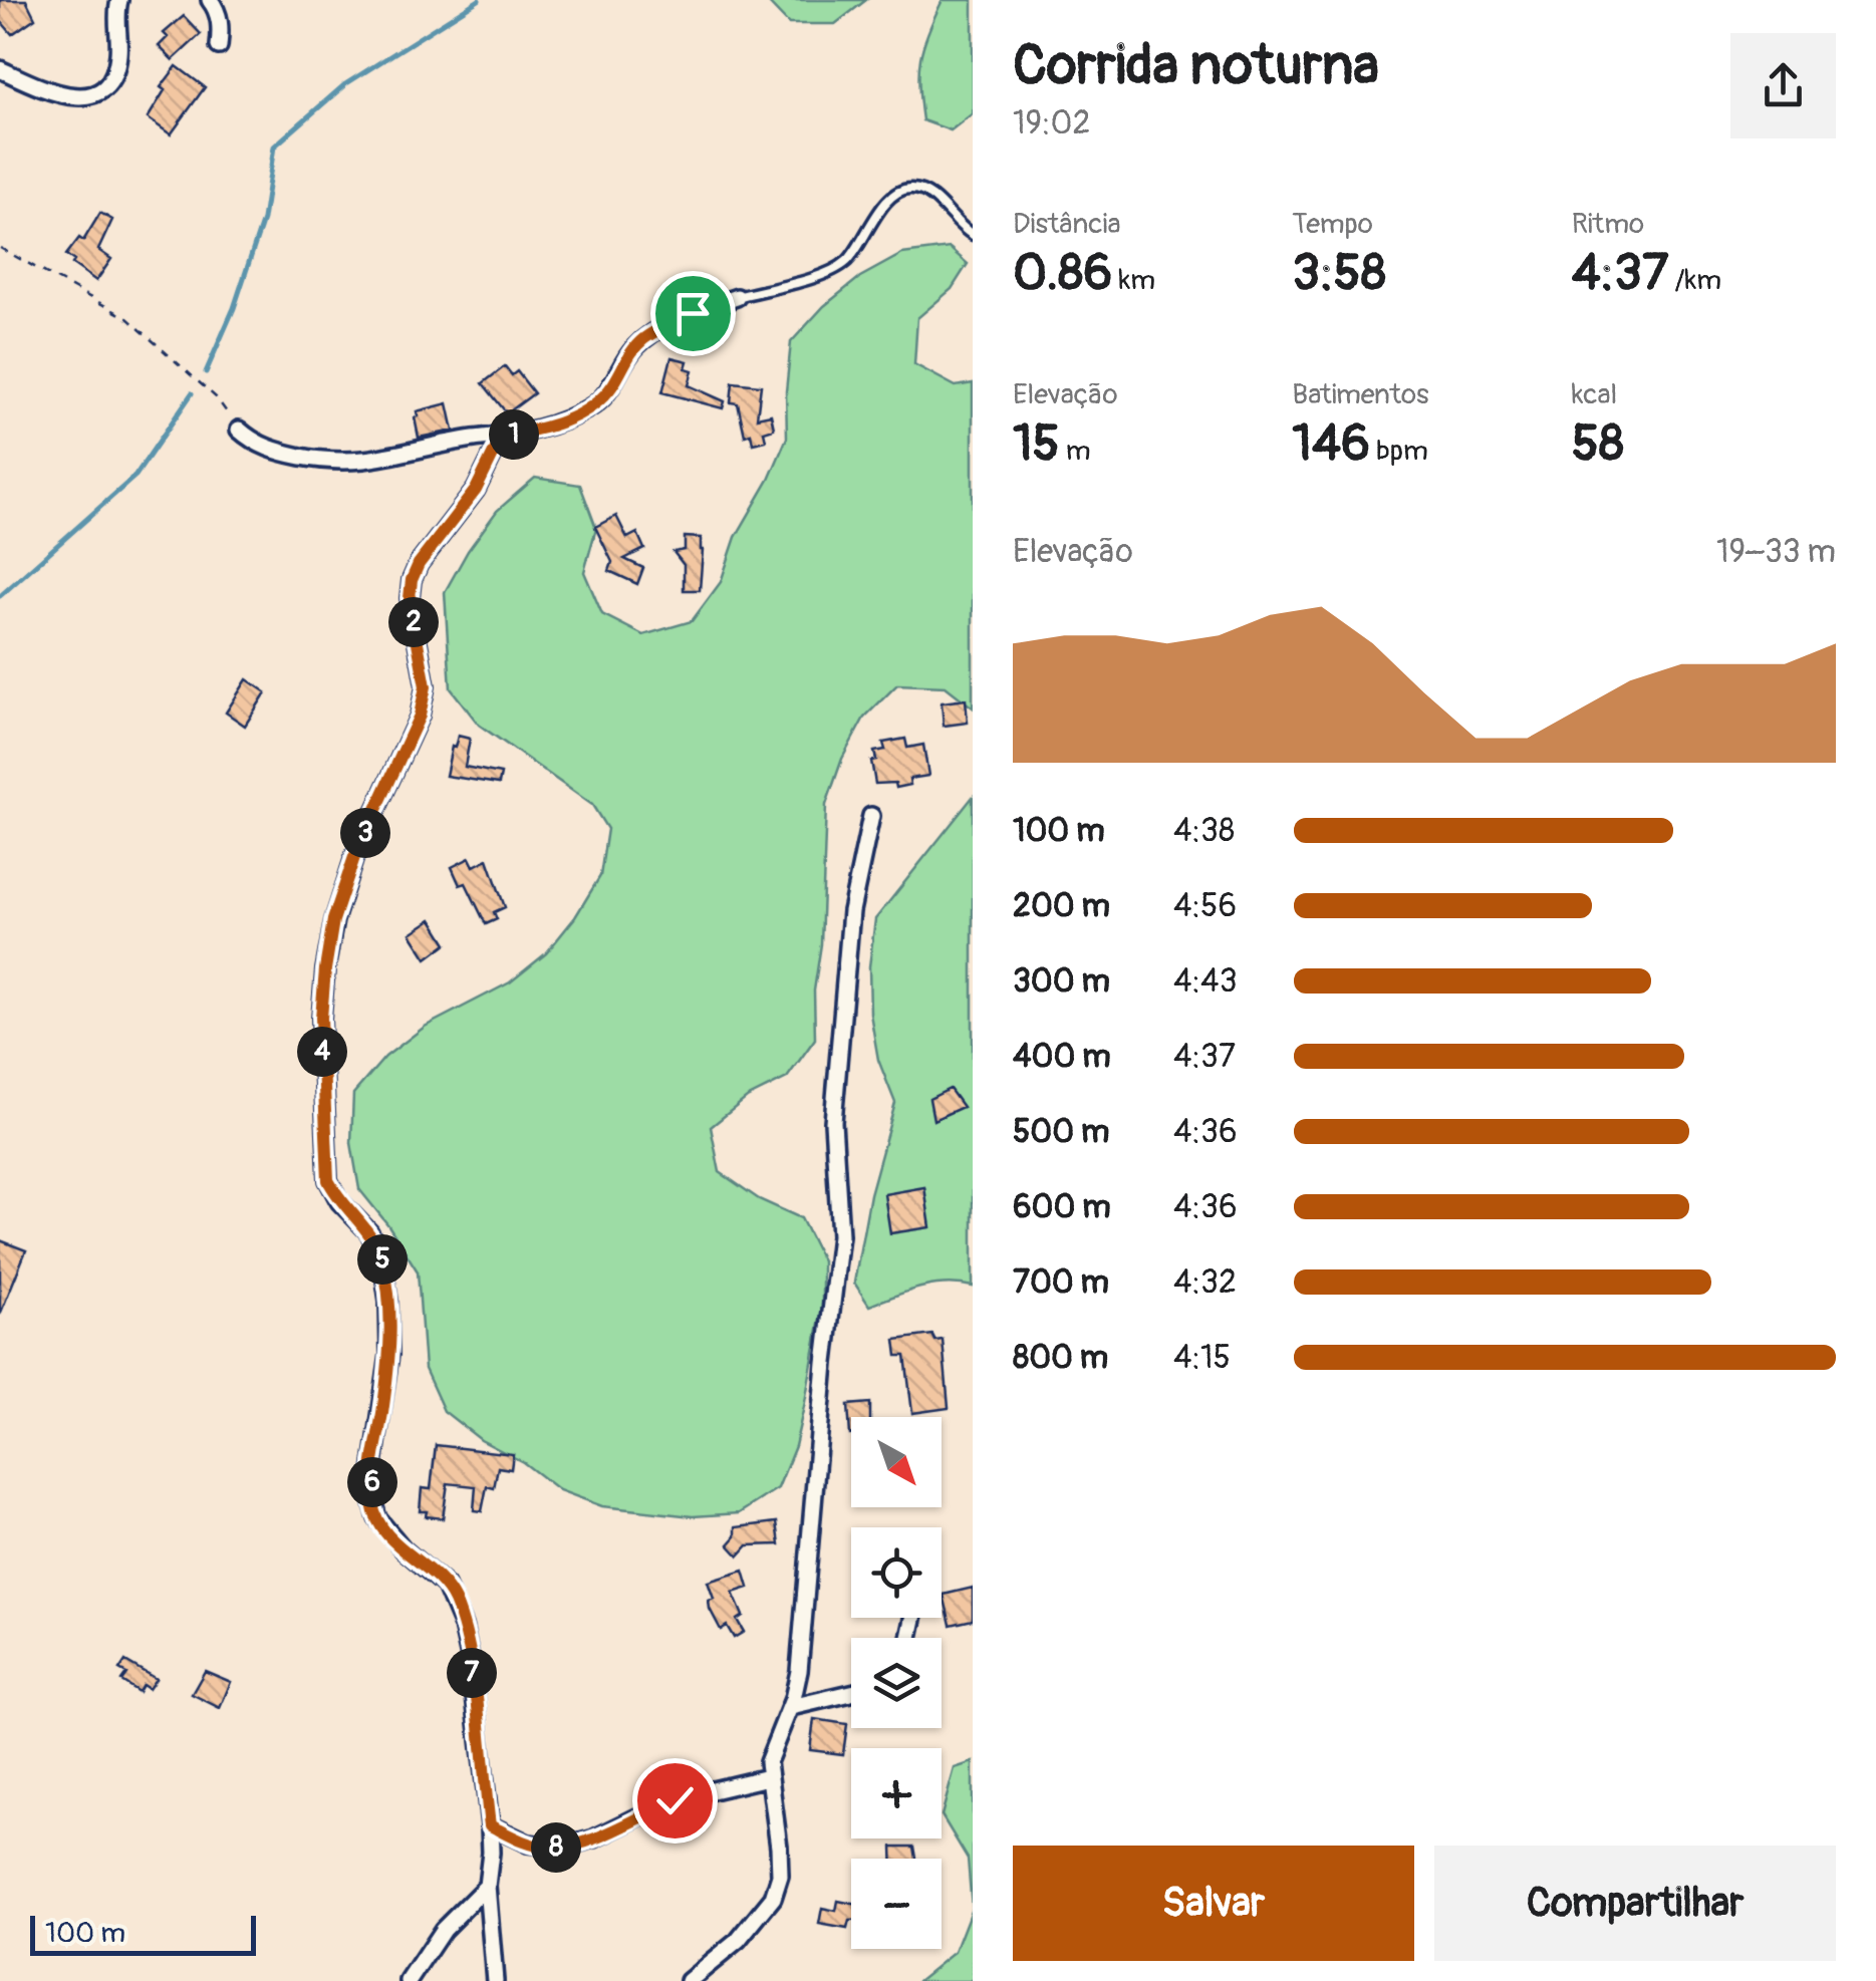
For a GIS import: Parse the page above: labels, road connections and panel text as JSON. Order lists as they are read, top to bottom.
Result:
{
  "scale_bar": "100 m",
  "north": "bottom right",
  "page": {
    "heading": ["Corrida noturna", "19:02"],
    "stats": [
      ["Distância", "0.86 km"],
      ["Tempo", "3:58"],
      ["Ritmo", "4:37 /km"],
      ["Elevação", "15 m"],
      ["Batimentos", "146 bpm"],
      ["kcal", "58"]
    ],
    "pins": [
      "1",
      "2",
      "3",
      "4",
      "5",
      "6",
      "7",
      "8"
    ],
    "chart": ["Elevação", "19–33 m"],
    "list": [
      {
        "name": "100 m",
        "note": "4:38"
      },
      {
        "name": "200 m",
        "note": "4:56"
      },
      {
        "name": "300 m",
        "note": "4:43"
      },
      {
        "name": "400 m",
        "note": "4:37"
      },
      {
        "name": "500 m",
        "note": "4:36"
      },
      {
        "name": "600 m",
        "note": "4:36"
      },
      {
        "name": "700 m",
        "note": "4:32"
      },
      {
        "name": "800 m",
        "note": "4:15"
      }
    ],
    "map_buttons": ["+", "−"],
    "buttons": ["Salvar", "Compartilhar"],
    "scale": "100 m"
  }
}
